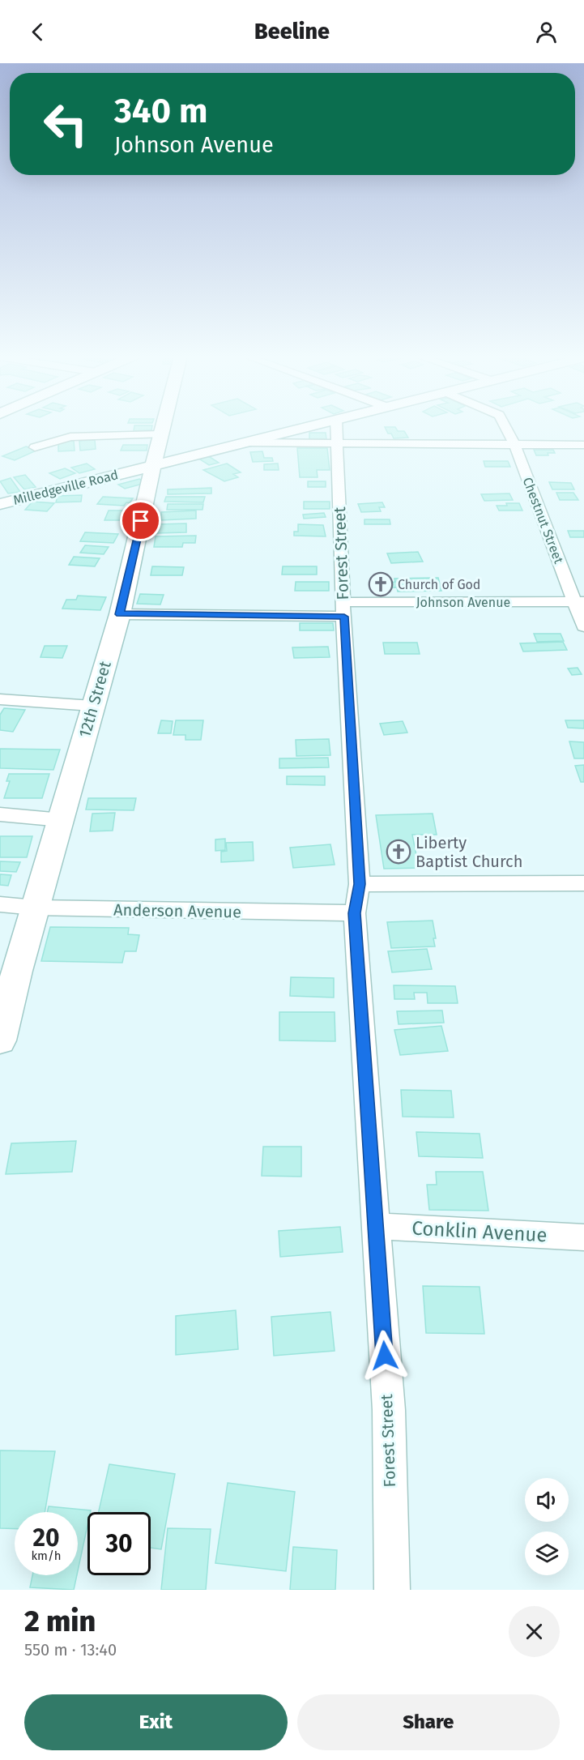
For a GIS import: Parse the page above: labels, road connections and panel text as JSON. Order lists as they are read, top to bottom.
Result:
{
  "streets": {
    "street": [
      "Milledgeville Road",
      "Chestnut Street",
      "Forest Street",
      "Johnson Avenue",
      "12th Street",
      "Anderson Avenue",
      "Conklin Avenue"
    ]
  },
  "crossings": [
    ["Milledgeville Road", "12th Street"],
    ["Chestnut Street", "Johnson Avenue"],
    ["Forest Street", "Johnson Avenue"],
    ["Forest Street", "Anderson Avenue"],
    ["Forest Street", "Conklin Avenue"],
    ["Johnson Avenue", "12th Street"],
    ["12th Street", "Anderson Avenue"]
  ],
  "places": {
    "church": ["Church of God", "Liberty Baptist Church"]
  },
  "page": {
    "header": "Beeline",
    "turn": ["340 m", "Johnson Avenue"],
    "speed": "20 km/h",
    "limit": "30",
    "heading": ["2 min", "550 m · 13:40"],
    "buttons": ["Exit", "Share"]
  }
}
